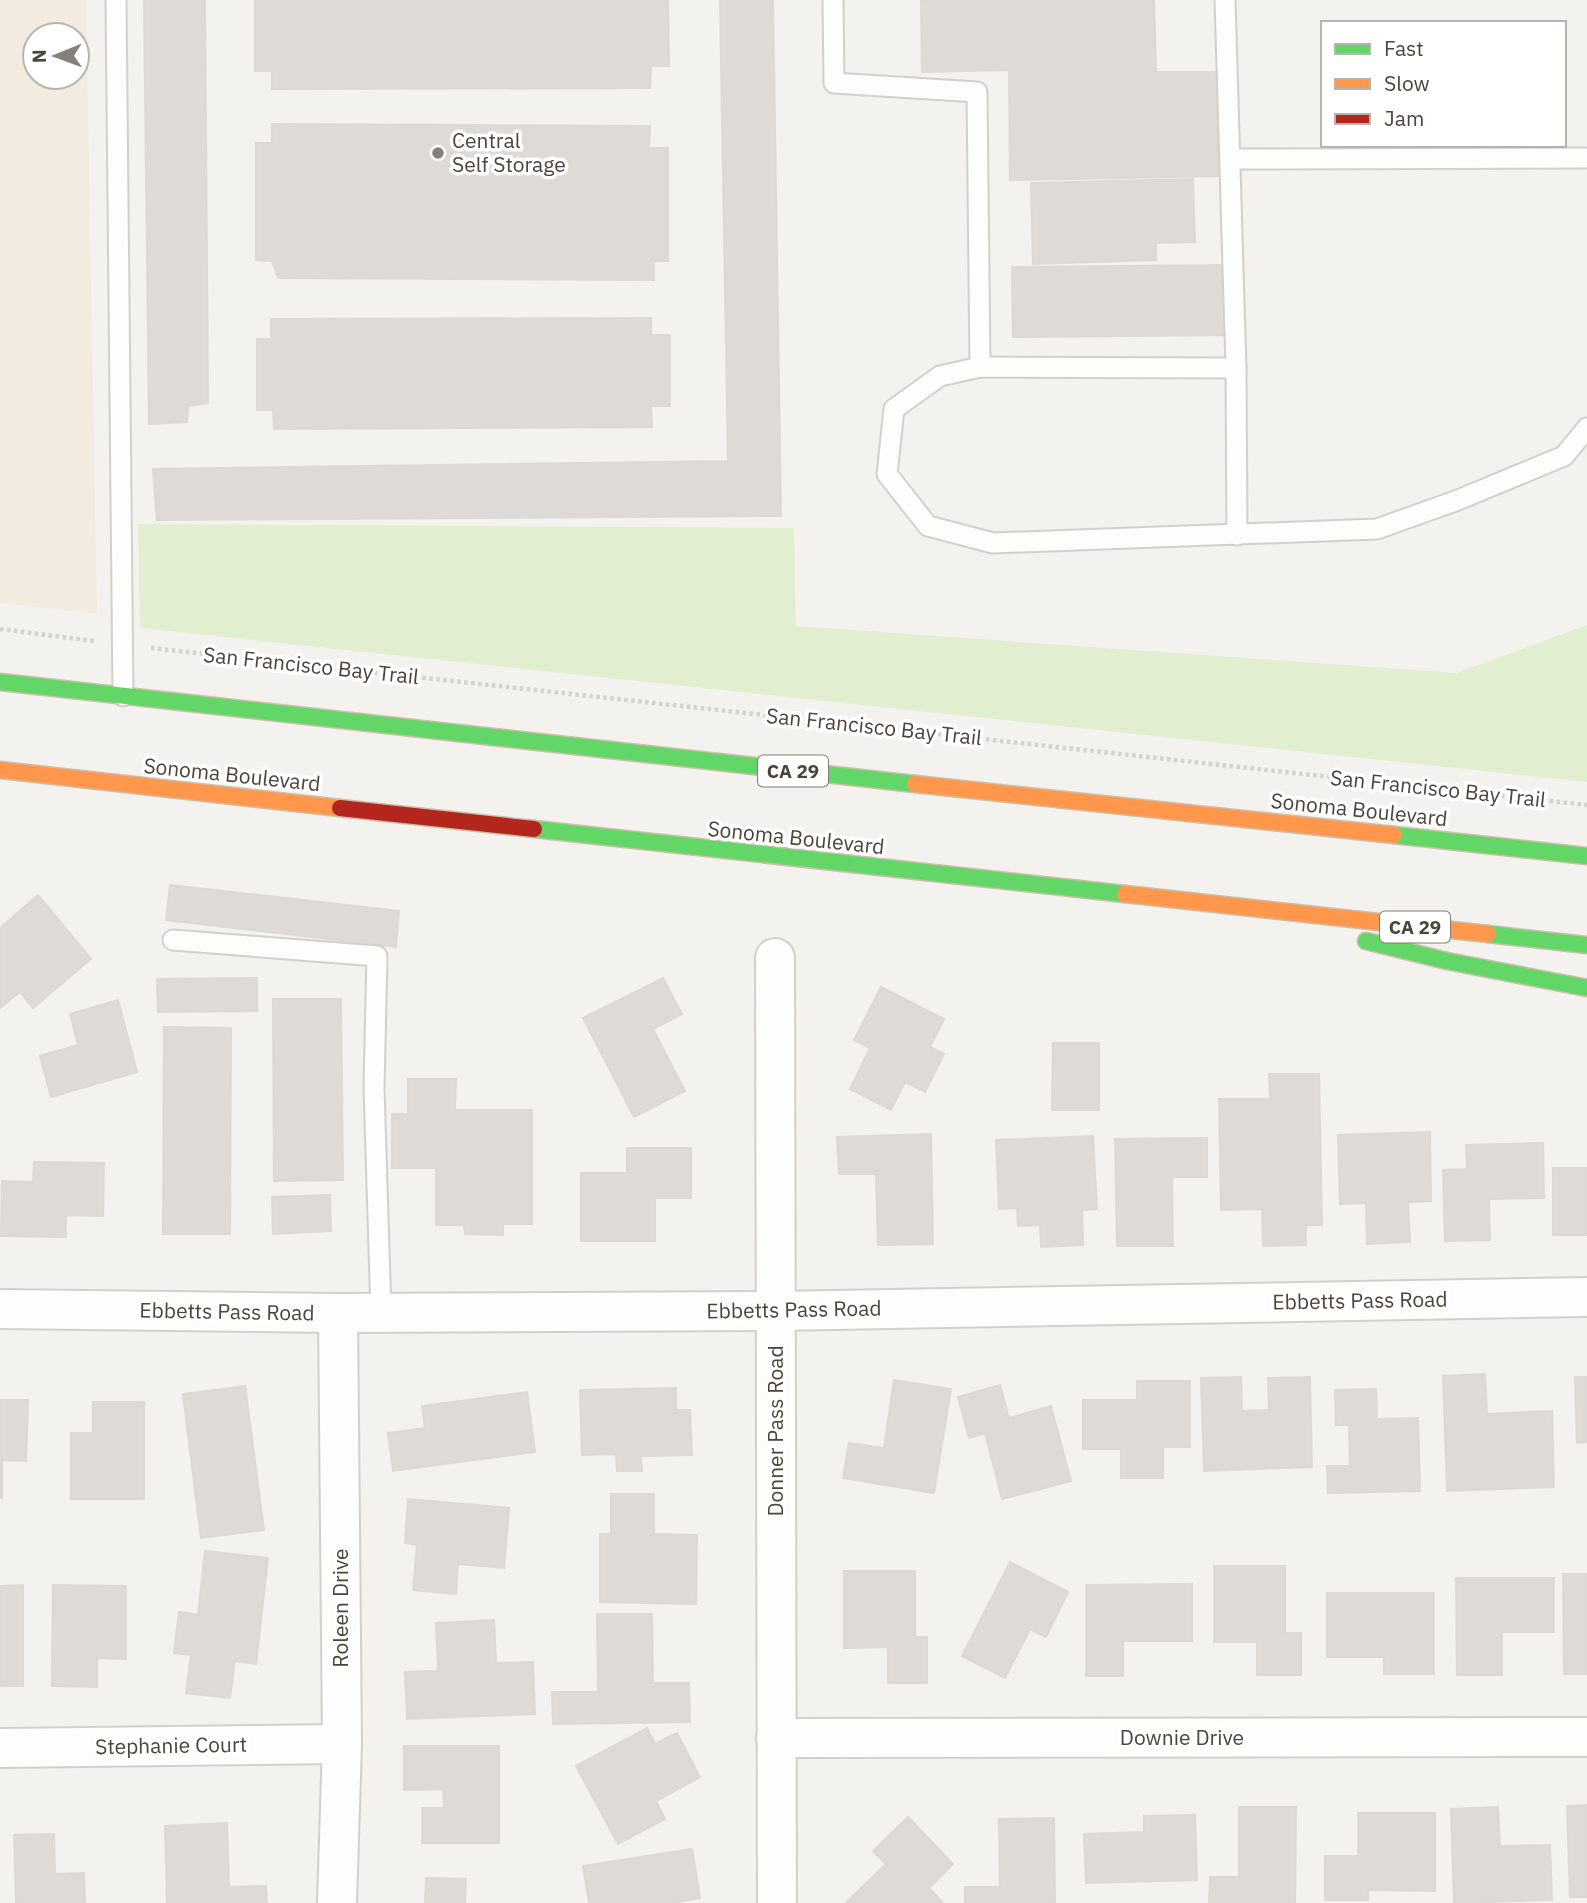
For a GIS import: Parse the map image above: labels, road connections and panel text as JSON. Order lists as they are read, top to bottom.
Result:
{
  "streets": {
    "highway": ["CA 29", "Sonoma Boulevard"],
    "street": [
      "Ebbetts Pass Road",
      "Donner Pass Road",
      "Roleen Drive",
      "Downie Drive",
      "Stephanie Court"
    ],
    "path": ["San Francisco Bay Trail"]
  },
  "crossings": [
    ["Ebbetts Pass Road", "Donner Pass Road"],
    ["Ebbetts Pass Road", "Roleen Drive"],
    ["Donner Pass Road", "Downie Drive"],
    ["Roleen Drive", "Stephanie Court"]
  ],
  "places": ["Central Self Storage"],
  "legend": ["Fast", "Slow", "Jam"],
  "north": "left"
}
